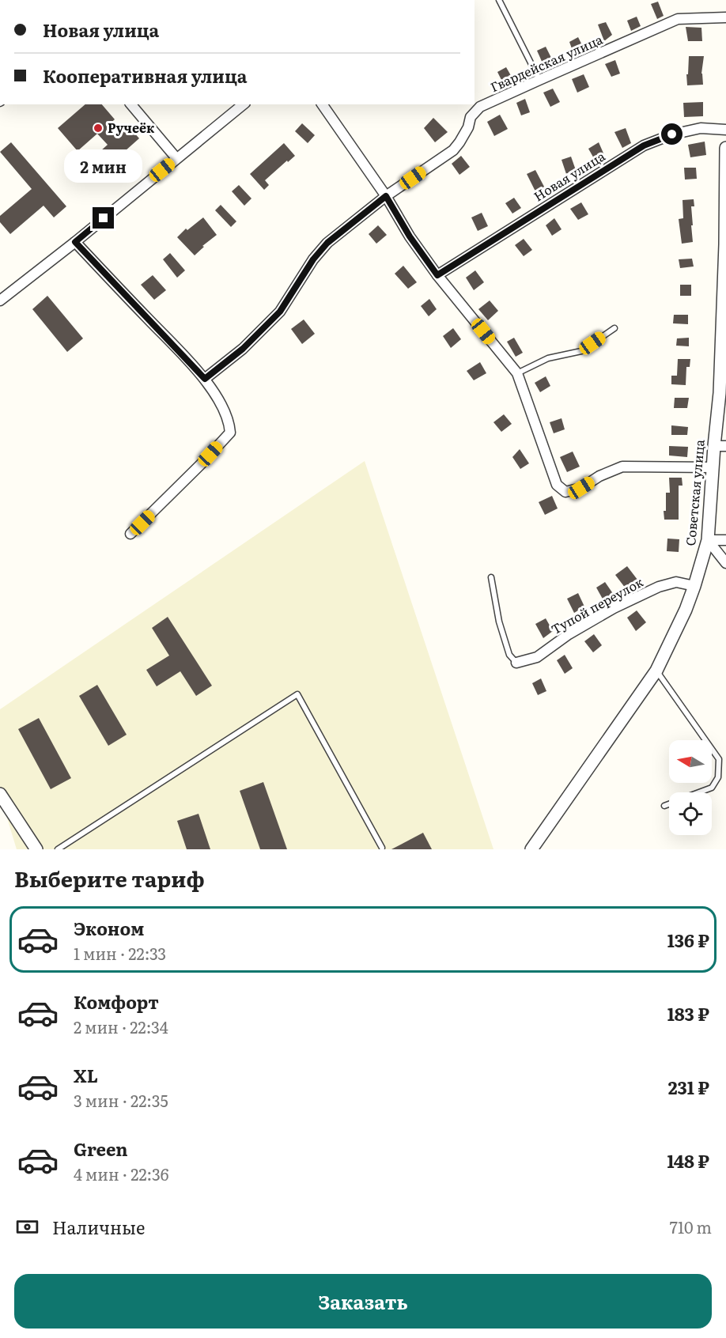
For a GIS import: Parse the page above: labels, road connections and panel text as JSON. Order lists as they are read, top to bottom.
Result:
{
  "streets": {
    "street": [
      "Гвардейская улица",
      "Новая улица",
      "Советская улица",
      "Тупой переулок"
    ]
  },
  "crossings": [
    ["Советская улица", "Тупой переулок"]
  ],
  "places": ["Ручеёк"],
  "north": "left",
  "page": {
    "banner": ["Новая улица", "Кооперативная улица"],
    "bubble": "2 мин",
    "heading": "Выберите тариф",
    "list": [
      {
        "name": "Эконом",
        "note": "1 мин · 22:33",
        "value": "136 ₽"
      },
      {
        "name": "Комфорт",
        "note": "2 мин · 22:34",
        "value": "183 ₽"
      },
      {
        "name": "XL",
        "note": "3 мин · 22:35",
        "value": "231 ₽"
      },
      {
        "name": "Green",
        "note": "4 мин · 22:36",
        "value": "148 ₽"
      }
    ],
    "pay": ["Наличные", "710 m"],
    "buttons": "Заказать"
  }
}
